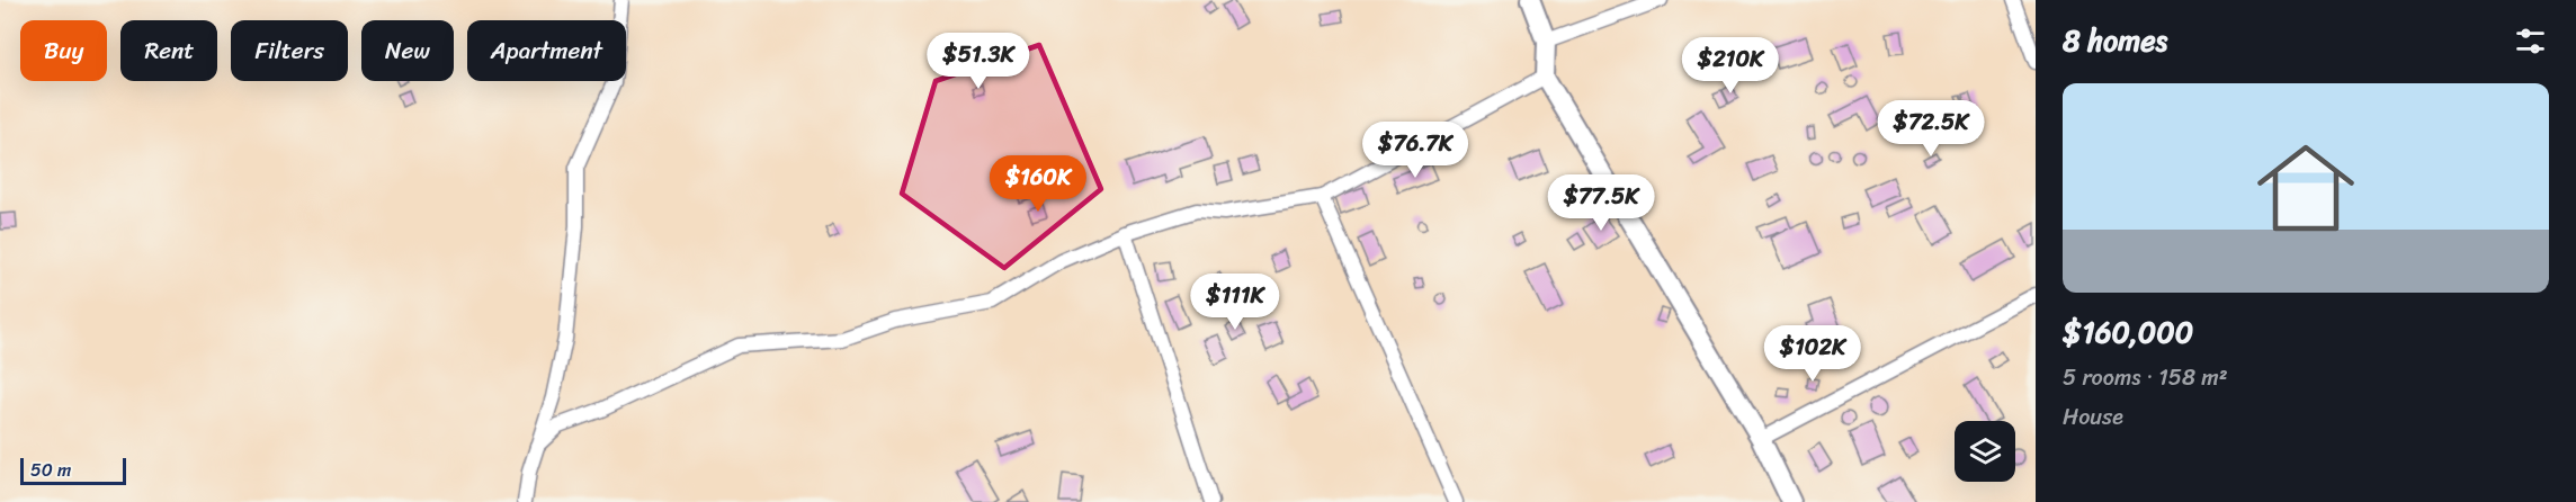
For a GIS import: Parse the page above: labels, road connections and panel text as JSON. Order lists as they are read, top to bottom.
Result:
{
  "scale_bar": "50 m",
  "page": {
    "heading": "8 homes",
    "chip": [
      "Buy",
      "Rent",
      "Filters",
      "New",
      "Apartment"
    ],
    "price": [
      "$51.3K",
      "$210K",
      "$72.5K",
      "$76.7K",
      "$160K",
      "$77.5K",
      "$111K",
      "$102K"
    ],
    "list": [
      {
        "name": "$160,000",
        "note": "5 rooms · 158 m² · House"
      }
    ],
    "scale": "50 m"
  }
}
